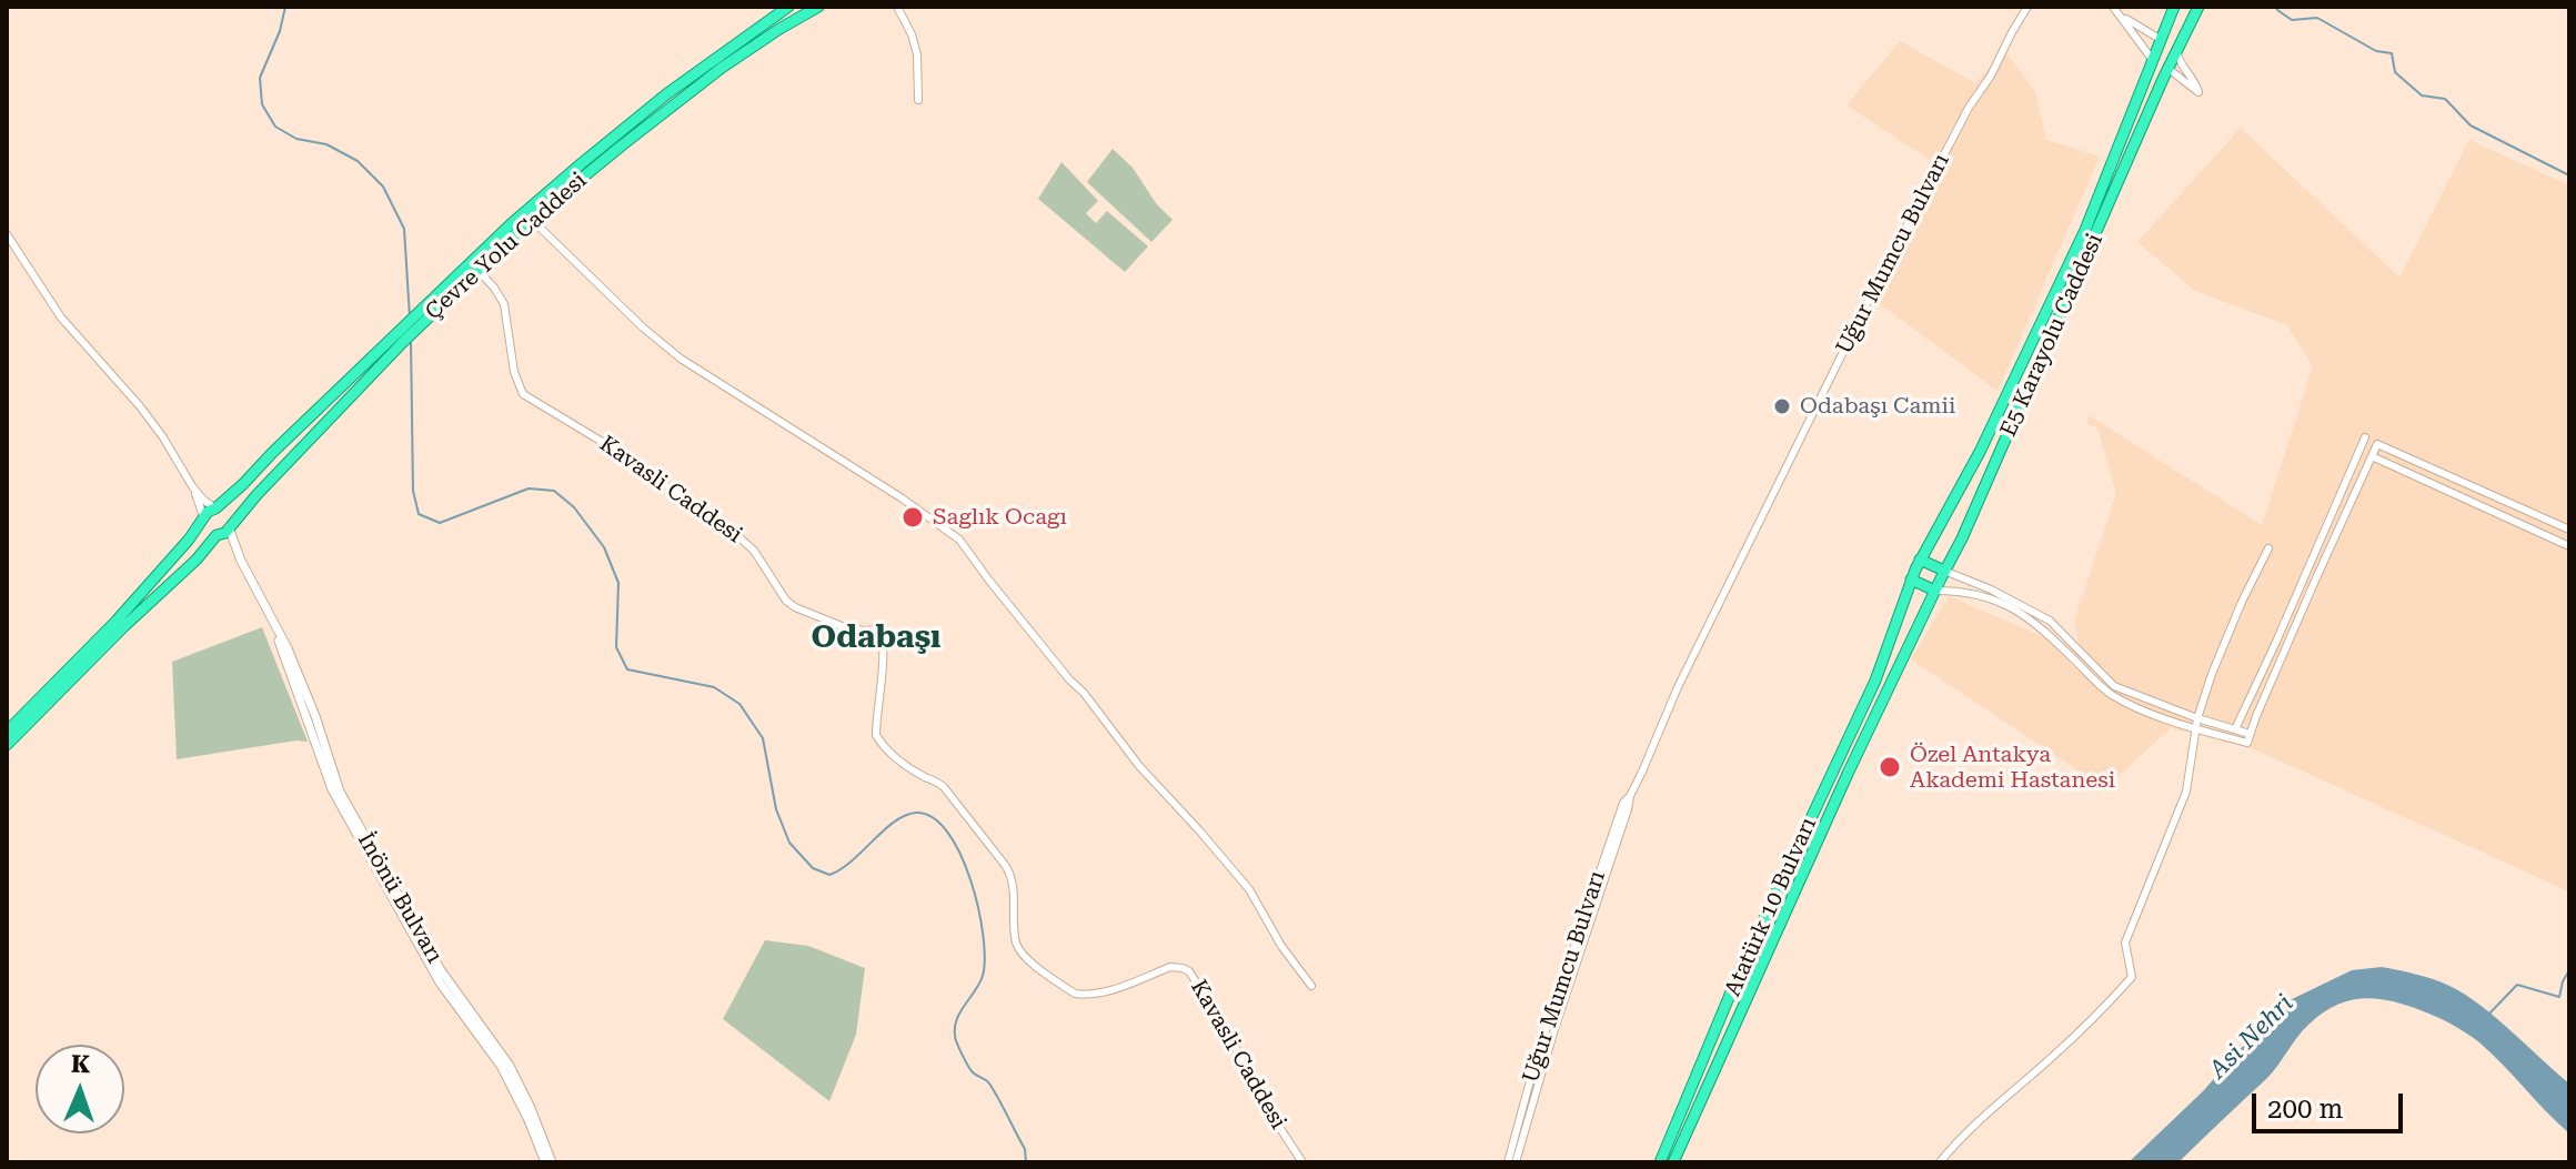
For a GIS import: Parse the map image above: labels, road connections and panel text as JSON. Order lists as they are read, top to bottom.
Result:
{
  "streets": {
    "highway": ["Çevre Yolu Caddesi", "E5 Karayolu Caddesi", "Atatürk 10 Bulvarı"],
    "main road": ["İnönü Bulvarı"],
    "street": ["Uğur Mumcu Bulvarı", "Kavasli Caddesi"]
  },
  "crossings": [
    ["Çevre Yolu Caddesi", "Kavasli Caddesi"],
    ["Çevre Yolu Caddesi", "İnönü Bulvarı"],
    ["E5 Karayolu Caddesi", "Atatürk 10 Bulvarı"]
  ],
  "districts": ["Odabaşı"],
  "water": ["Asi Nehri"],
  "places": ["Odabaşı Camii", "Saglık Ocagı", "Özel Antakya Akademi Hastanesi"],
  "scale_bar": "200 m",
  "north": "top"
}
